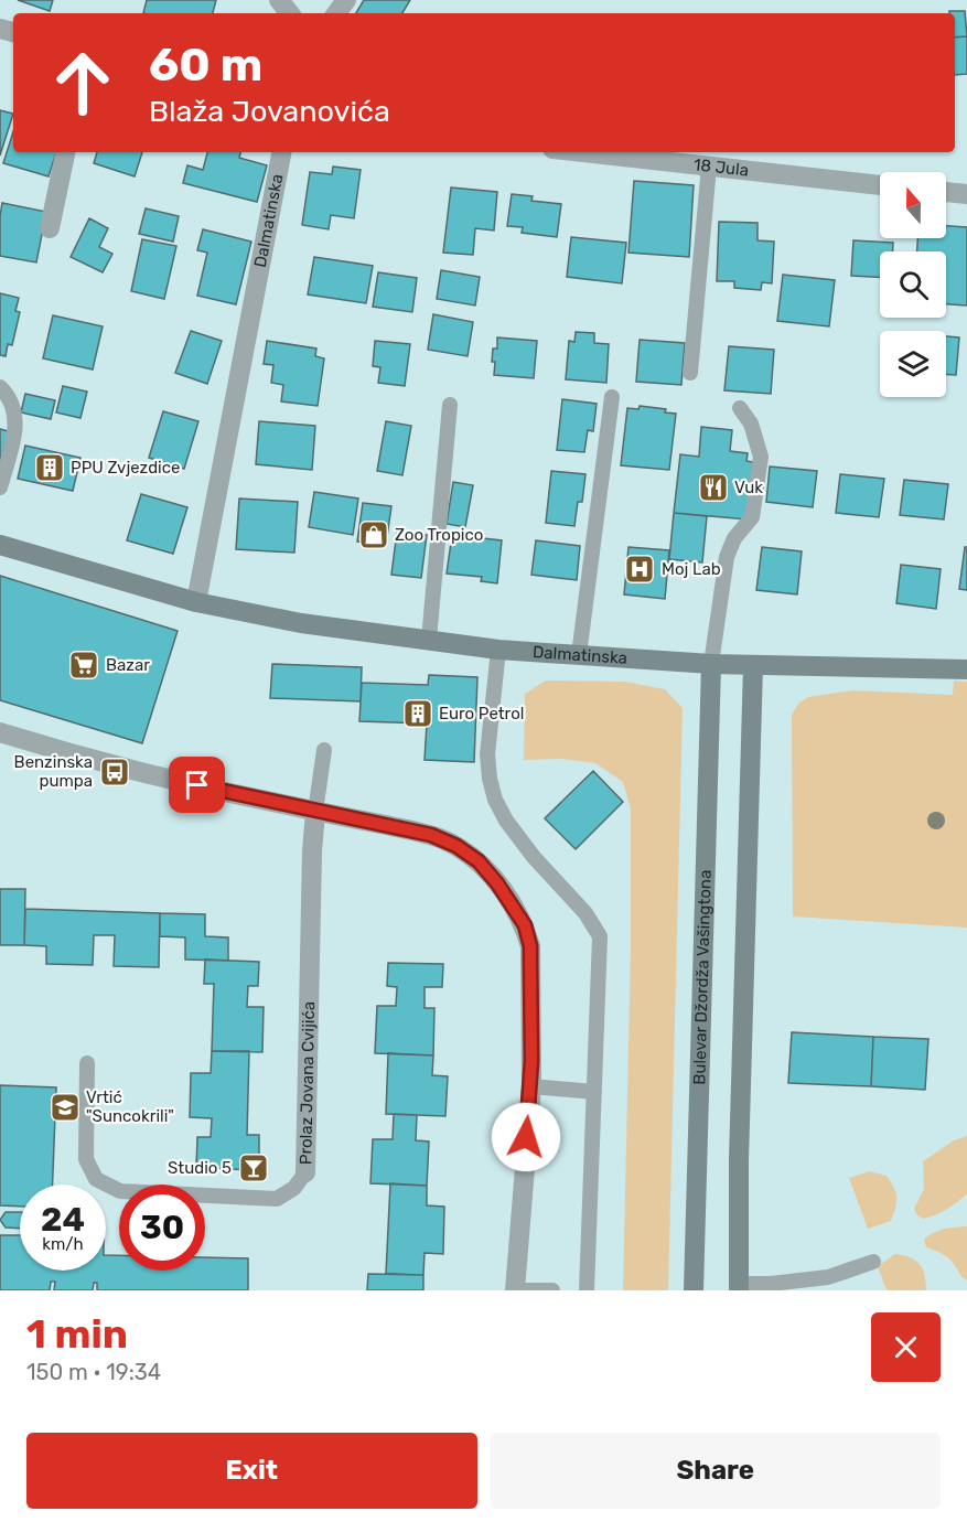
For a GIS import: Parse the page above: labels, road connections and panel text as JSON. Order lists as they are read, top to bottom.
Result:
{
  "streets": {
    "main road": ["Dalmatinska", "Bulevar Džordža Vašingtona"],
    "street": ["18 Jula", "Prolaz Jovana Cvijića"]
  },
  "crossings": [
    ["Dalmatinska", "Bulevar Džordža Vašingtona"]
  ],
  "places": {
    "building": ["PPU Zvjezdice", "Euro Petrol"],
    "restaurant": ["Vuk"],
    "shop": ["Zoo Tropico"],
    "hospital": ["Moj Lab"],
    "supermarket": ["Bazar"],
    "bus stop": ["Benzinska pumpa"],
    "school or university": ["Vrtić \"Suncokrili\""],
    "bar": ["Studio 5"]
  },
  "north": "top",
  "page": {
    "turn": ["60 m", "Blaža Jovanovića"],
    "speed": "24 km/h",
    "limit": "30",
    "heading": ["1 min", "150 m · 19:34"],
    "buttons": ["Exit", "Share"]
  }
}
